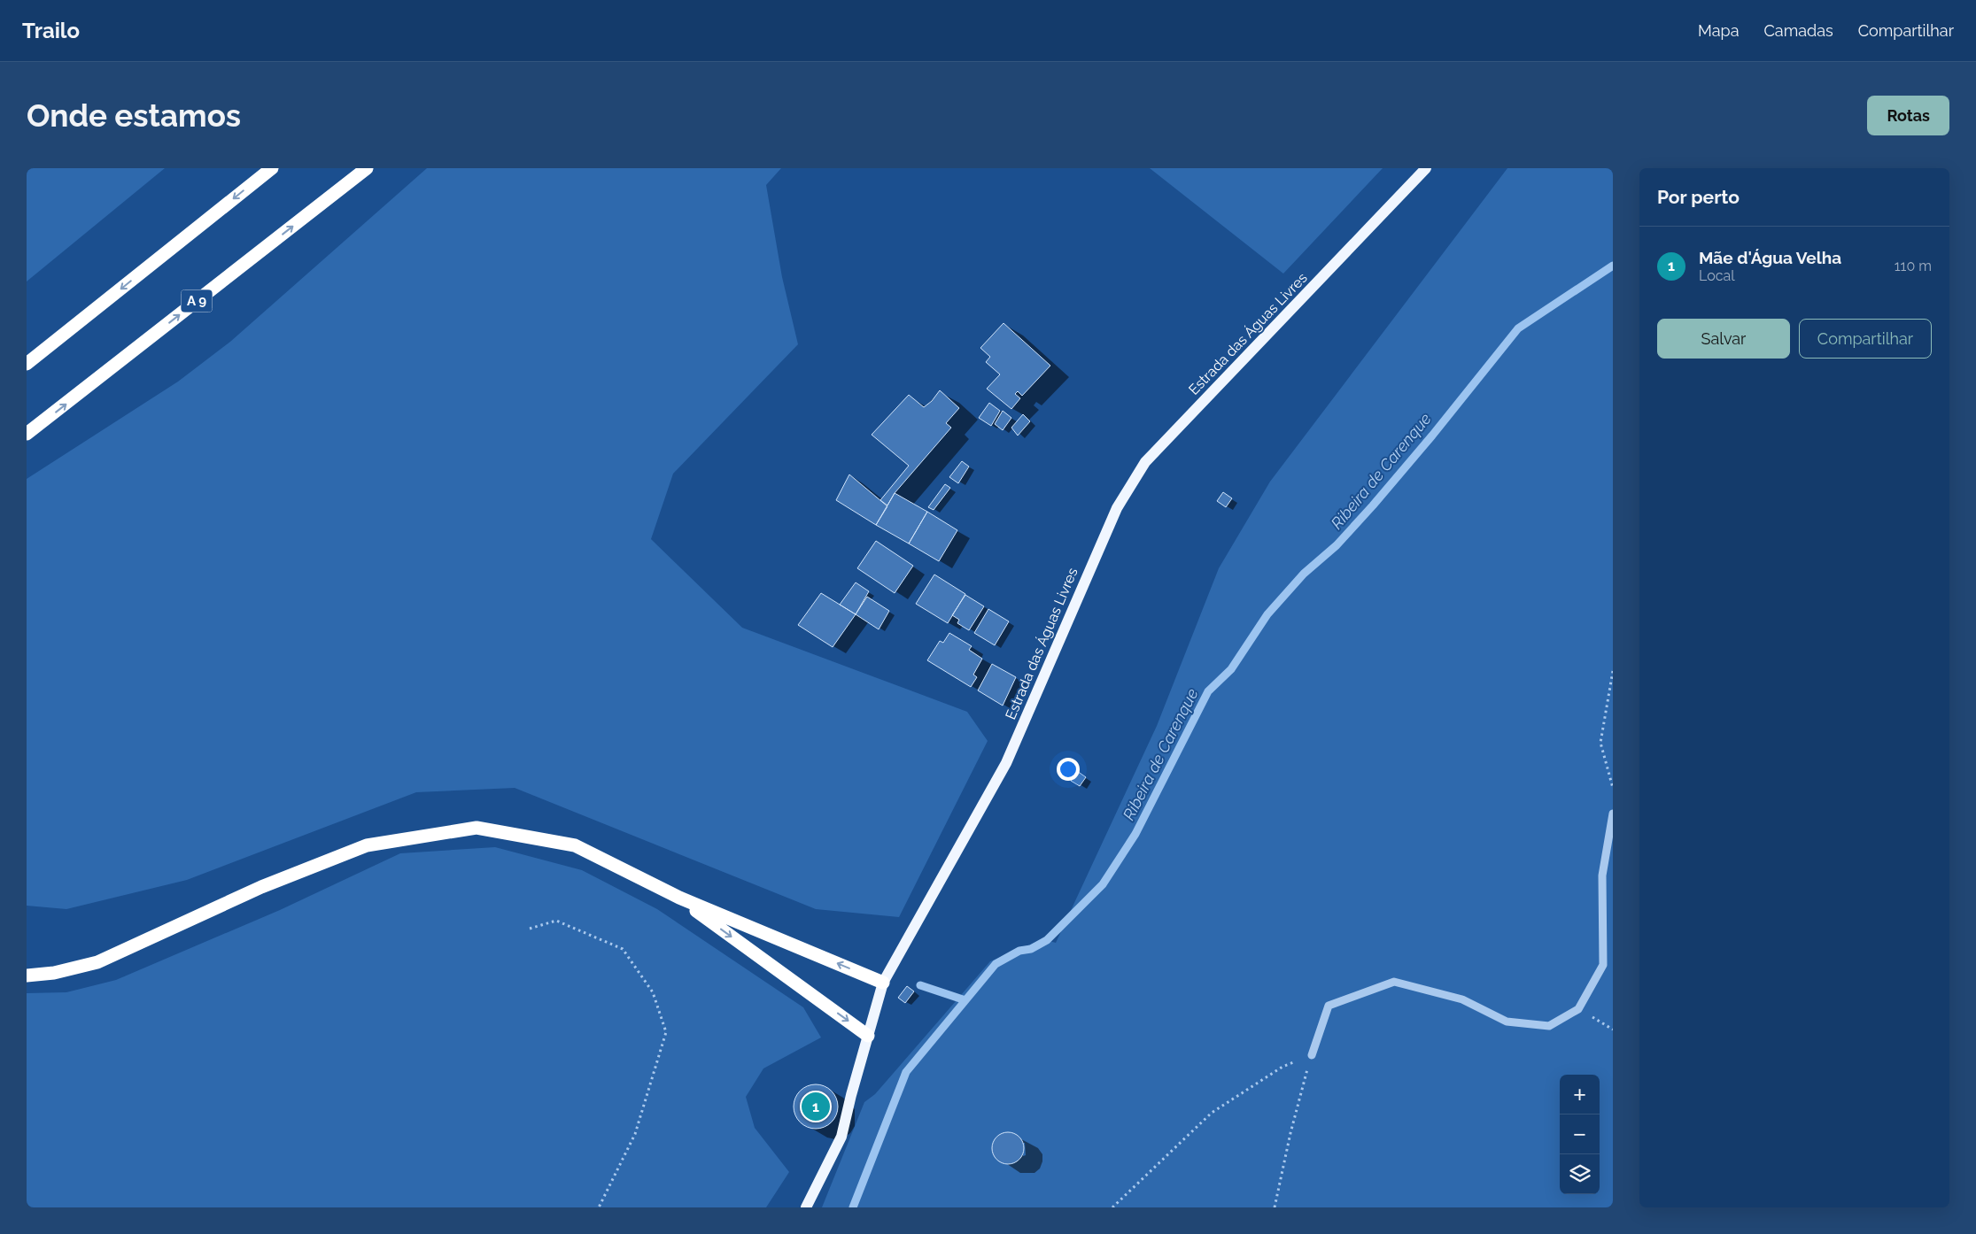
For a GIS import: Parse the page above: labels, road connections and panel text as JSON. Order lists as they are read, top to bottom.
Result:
{
  "streets": {
    "highway": ["A 9"],
    "main road": ["Estrada das Águas Livres"]
  },
  "water": ["Ribeira de Carenque"],
  "page": {
    "header": "Trailo",
    "nav": ["Mapa", "Camadas", "Compartilhar"],
    "buttons": [
      "Rotas",
      ["Salvar", "Compartilhar"]
    ],
    "title": "Onde estamos",
    "heading": "Por perto",
    "list": [
      {
        "mark": "1",
        "name": "Mãe d'Água Velha",
        "note": "Local",
        "value": "110 m"
      }
    ],
    "map_buttons": ["+", "−"],
    "pins": "1"
  }
}
